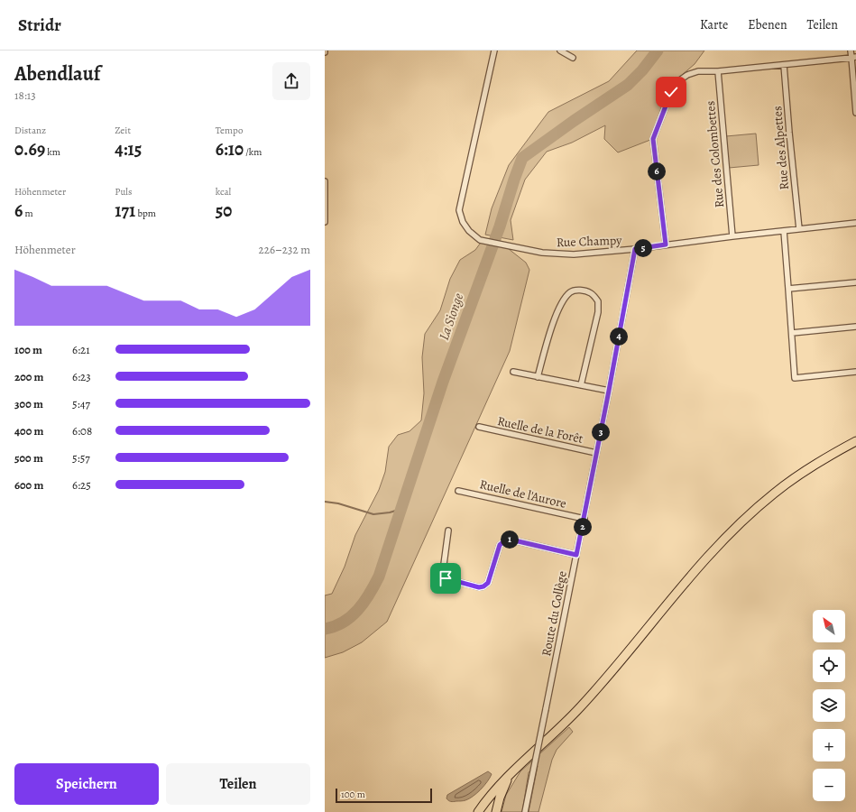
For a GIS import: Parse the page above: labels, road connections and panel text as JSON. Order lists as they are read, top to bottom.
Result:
{
  "streets": {
    "street": [
      "Rue des Alpettes",
      "Rue des Colombettes",
      "Rue Champy",
      "Ruelle de la Forêt",
      "Ruelle de l'Aurore",
      "Route du Collège"
    ]
  },
  "crossings": [
    ["Rue des Alpettes", "Rue Champy"],
    ["Rue des Colombettes", "Rue Champy"],
    ["Rue Champy", "Route du Collège"],
    ["Ruelle de la Forêt", "Route du Collège"],
    ["Ruelle de l'Aurore", "Route du Collège"]
  ],
  "water": ["La Sionge"],
  "scale_bar": "100 m",
  "north": "top left",
  "page": {
    "header": "Stridr",
    "nav": ["Karte", "Ebenen", "Teilen"],
    "heading": ["Abendlauf", "18:13"],
    "stats": [
      ["Distanz", "0.69 km"],
      ["Zeit", "4:15"],
      ["Tempo", "6:10 /km"],
      ["Höhenmeter", "6 m"],
      ["Puls", "171 bpm"],
      ["kcal", "50"]
    ],
    "pins": [
      "6",
      "5",
      "4",
      "3",
      "2",
      "1"
    ],
    "chart": ["Höhenmeter", "226–232 m"],
    "list": [
      {
        "name": "100 m",
        "note": "6:21"
      },
      {
        "name": "200 m",
        "note": "6:23"
      },
      {
        "name": "300 m",
        "note": "5:47"
      },
      {
        "name": "400 m",
        "note": "6:08"
      },
      {
        "name": "500 m",
        "note": "5:57"
      },
      {
        "name": "600 m",
        "note": "6:25"
      }
    ],
    "map_buttons": ["+", "−"],
    "buttons": ["Speichern", "Teilen"],
    "scale": "100 m"
  }
}
